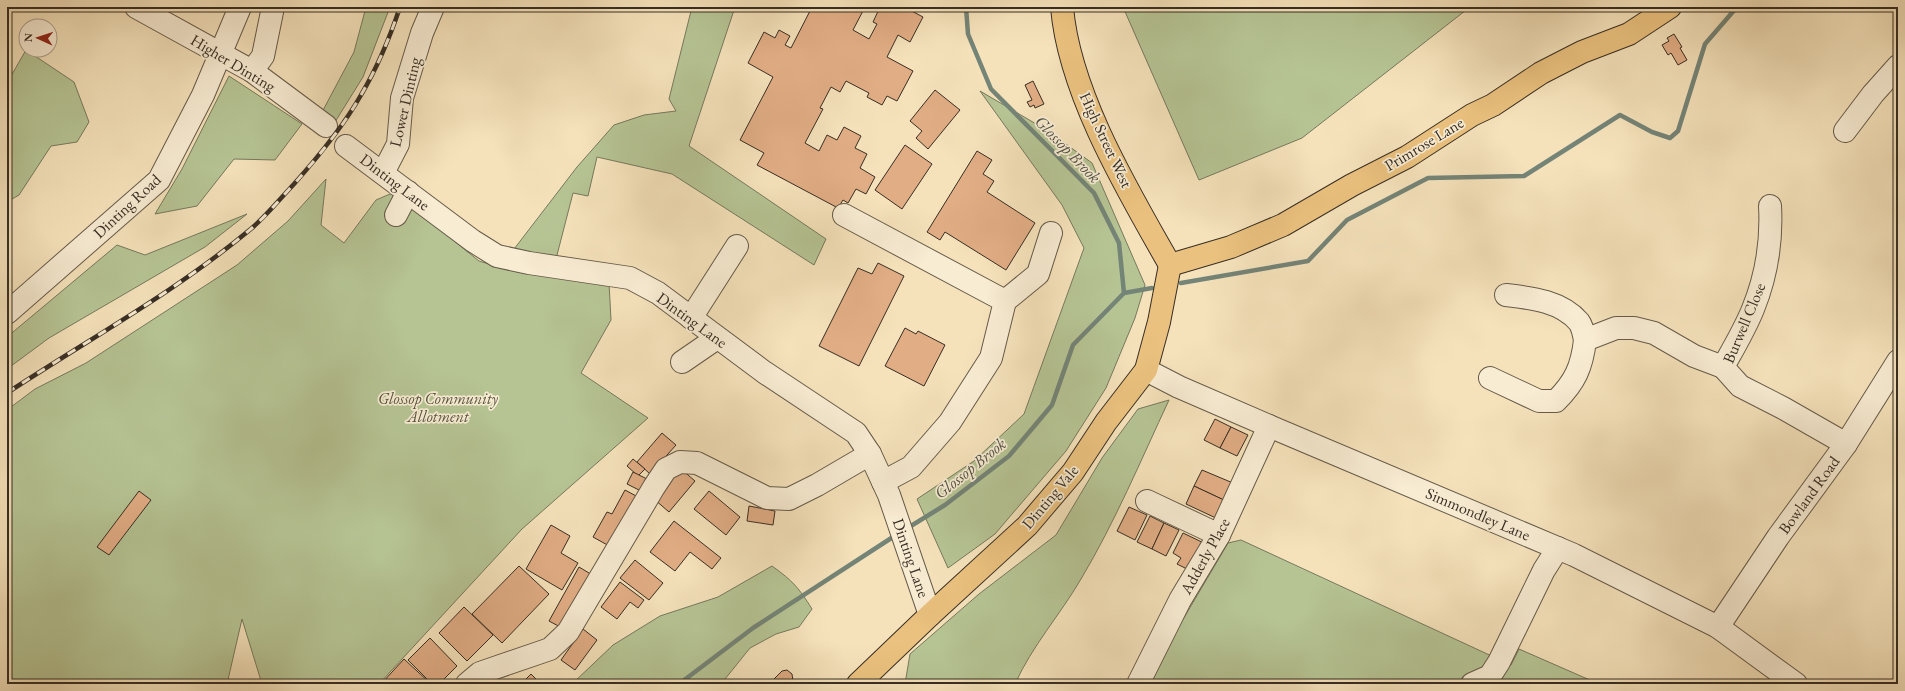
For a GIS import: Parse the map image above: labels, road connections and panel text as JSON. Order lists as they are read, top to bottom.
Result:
{
  "streets": {
    "main road": ["High Street West", "Primrose Lane", "Dinting Vale"],
    "street": [
      "Higher Dinting",
      "Lower Dinting",
      "Dinting Lane",
      "Dinting Road",
      "Burwell Close",
      "Bowland Road",
      "Simmondley Lane",
      "Adderly Place"
    ]
  },
  "crossings": [
    ["Higher Dinting", "Dinting Road"],
    ["Lower Dinting", "Dinting Lane"],
    ["High Street West", "Primrose Lane"],
    ["High Street West", "Dinting Vale"],
    ["Primrose Lane", "Dinting Vale"],
    ["Dinting Lane", "Dinting Vale"],
    ["Burwell Close", "Bowland Road"],
    ["Bowland Road", "Simmondley Lane"],
    ["Dinting Vale", "Simmondley Lane"],
    ["Simmondley Lane", "Adderly Place"]
  ],
  "water": ["Glossop Brook"],
  "parks": ["Glossop Community Allotment"],
  "north": "left"
}
